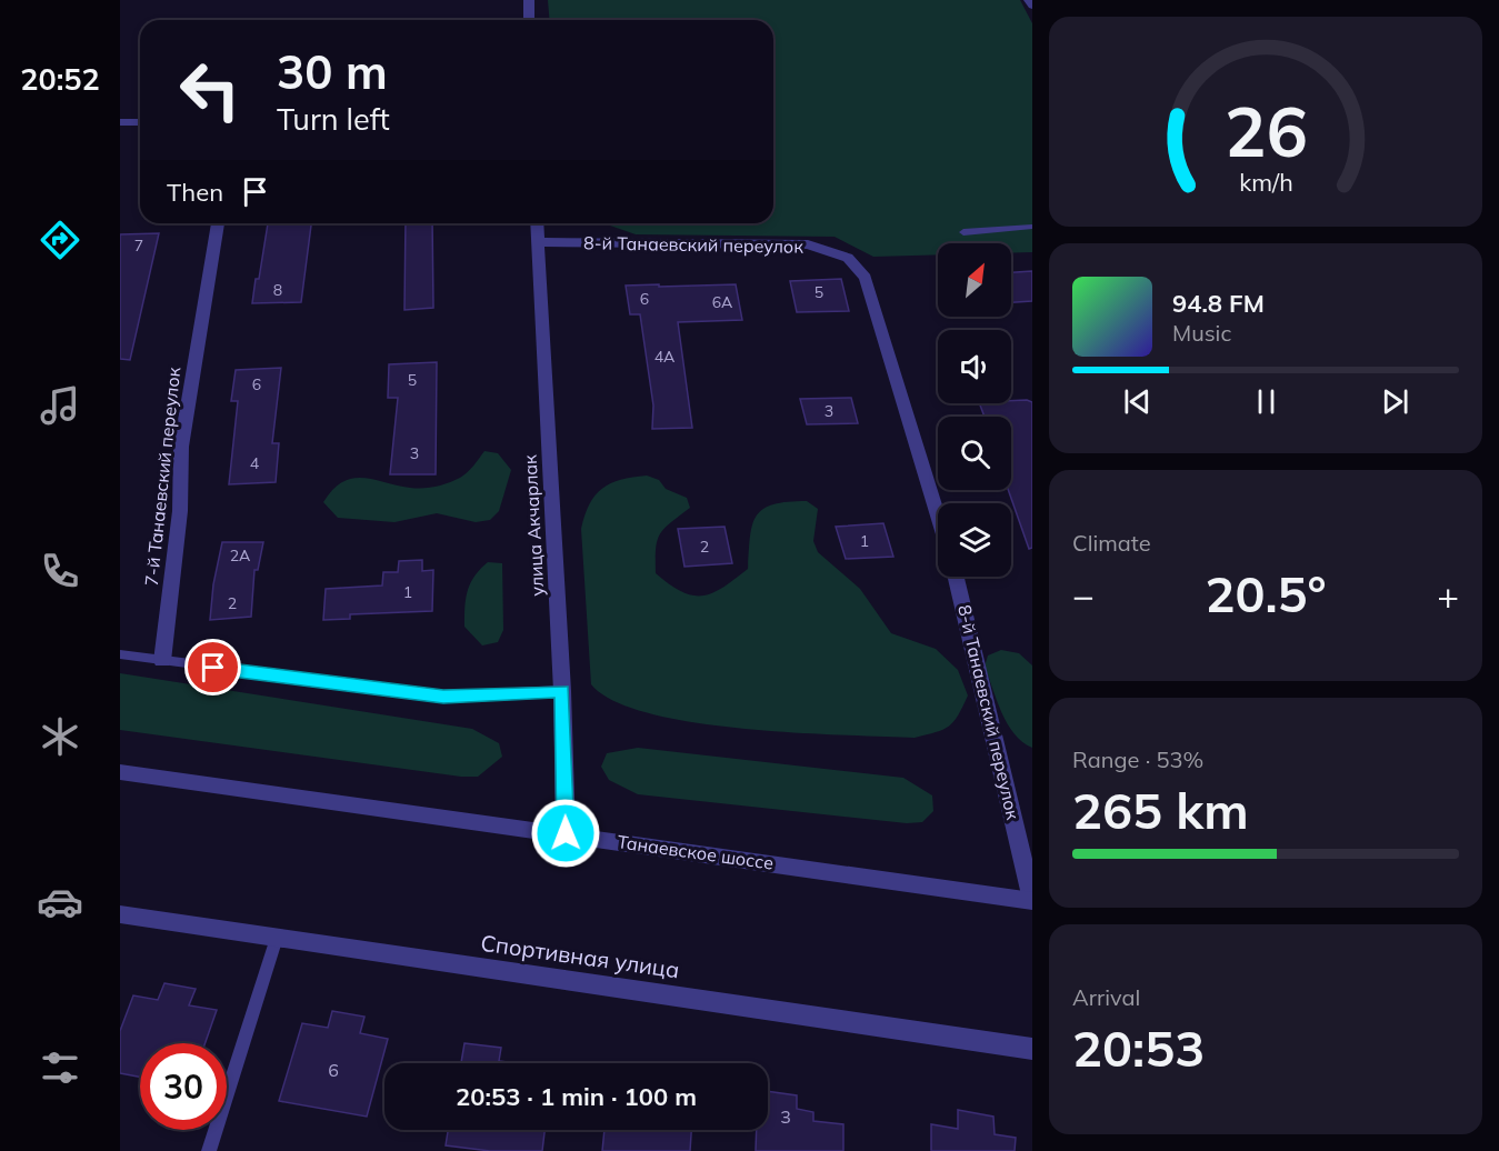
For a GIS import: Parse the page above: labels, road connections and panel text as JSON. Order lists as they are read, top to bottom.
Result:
{
  "streets": {
    "street": [
      "8-й Танаевский переулок",
      "7-й Танаевский переулок",
      "улица Акчарлак",
      "Танаевское шоссе",
      "Спортивная улица"
    ]
  },
  "crossings": [
    ["8-й Танаевский переулок", "улица Акчарлак"],
    ["8-й Танаевский переулок", "Танаевское шоссе"],
    ["улица Акчарлак", "Танаевское шоссе"]
  ],
  "house_numbers": [
    "7",
    "8",
    "5",
    "6",
    "6А",
    "4А",
    "5",
    "6",
    "3",
    "3",
    "4",
    "1",
    "2",
    "2А",
    "1",
    "2",
    "6",
    "3"
  ],
  "north": "top right",
  "page": {
    "tabs": "20:52",
    "turn": ["30 m", "Turn left"],
    "then": "Then",
    "song": ["94.8 FM", "Music"],
    "tile": [
      "Climate",
      ["Range · 53%", "265 km"],
      ["Arrival", "20:53"]
    ],
    "heat": ["−", "20.5°", "+"],
    "limit": "30",
    "trip": "20:53 · 1 min · 100 m",
    "gauge": ["26", "km/h"]
  }
}
